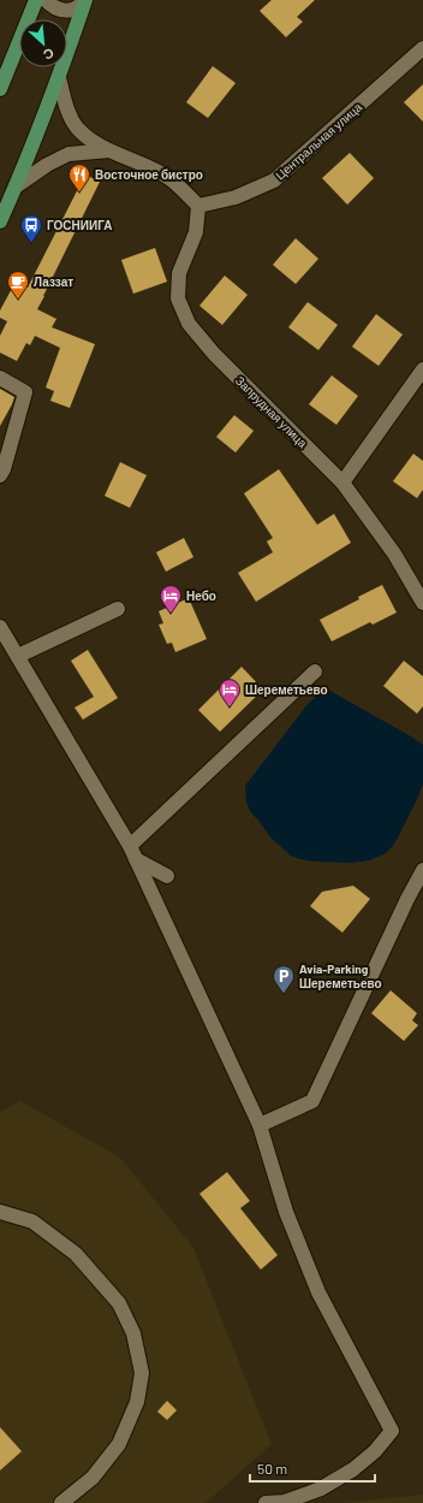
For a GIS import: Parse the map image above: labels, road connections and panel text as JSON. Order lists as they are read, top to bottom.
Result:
{
  "streets": {
    "street": ["Центральная улица", "Запрудная улица"]
  },
  "crossings": [
    ["Центральная улица", "Запрудная улица"]
  ],
  "places": {
    "restaurant": ["Восточное бистро"],
    "bus stop": ["ГОСНИИГА"],
    "cafe": ["Лаззат"],
    "hotel": ["Небо", "Шереметьево"],
    "parking": ["Avia-Parking Шереметьево"]
  },
  "scale_bar": "50 m",
  "north": "bottom right"
}
